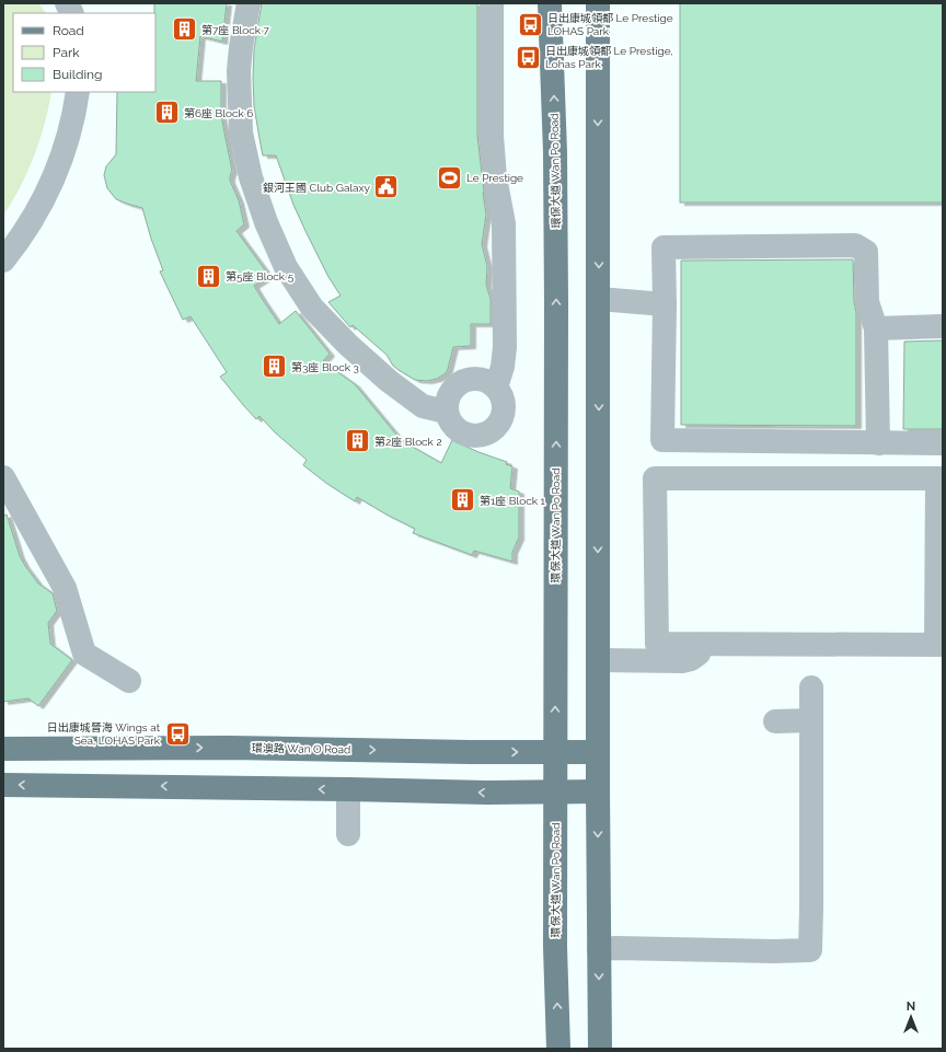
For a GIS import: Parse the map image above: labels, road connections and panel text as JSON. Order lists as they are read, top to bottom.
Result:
{
  "streets": {
    "main road": ["環保大道 Wan Po Road", "環澳路 Wan O Road"]
  },
  "crossings": [
    ["環保大道 Wan Po Road", "環澳路 Wan O Road"]
  ],
  "places": {
    "bus stop": ["日出康城領都 Le Prestige LOHAS Park", "日出康城領都 Le Prestige, Lohas Park", "日出康城晉海 Wings at Sea, LOHAS Park"],
    "building": [
      "第7座 Block 7",
      "第6座 Block 6",
      "第5座 Block 5",
      "第3座 Block 3",
      "第2座 Block 2",
      "第1座 Block 1"
    ],
    "sports": ["Le Prestige"],
    "public building": ["銀河王國 Club Galaxy"]
  },
  "legend": ["Road", "Park", "Building"],
  "north": "top"
}
